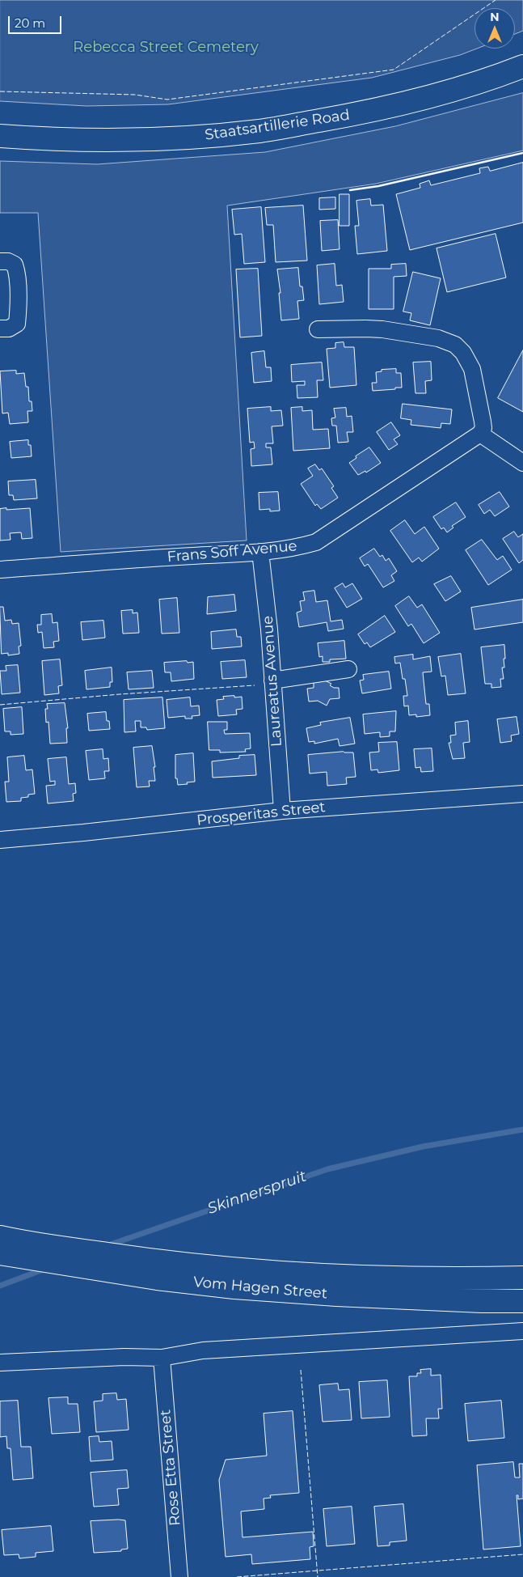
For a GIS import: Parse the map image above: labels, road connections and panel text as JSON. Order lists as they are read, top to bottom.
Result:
{
  "streets": {
    "main road": ["Staatsartillerie Road", "Vom Hagen Street"],
    "street": [
      "Frans Soff Avenue",
      "Laureatus Avenue",
      "Prosperitas Street",
      "Rose Etta Street"
    ]
  },
  "crossings": [
    ["Frans Soff Avenue", "Laureatus Avenue"],
    ["Laureatus Avenue", "Prosperitas Street"]
  ],
  "water": ["Skinnerspruit"],
  "parks": ["Rebecca Street Cemetery"],
  "scale_bar": "20 m",
  "north": "top"
}
